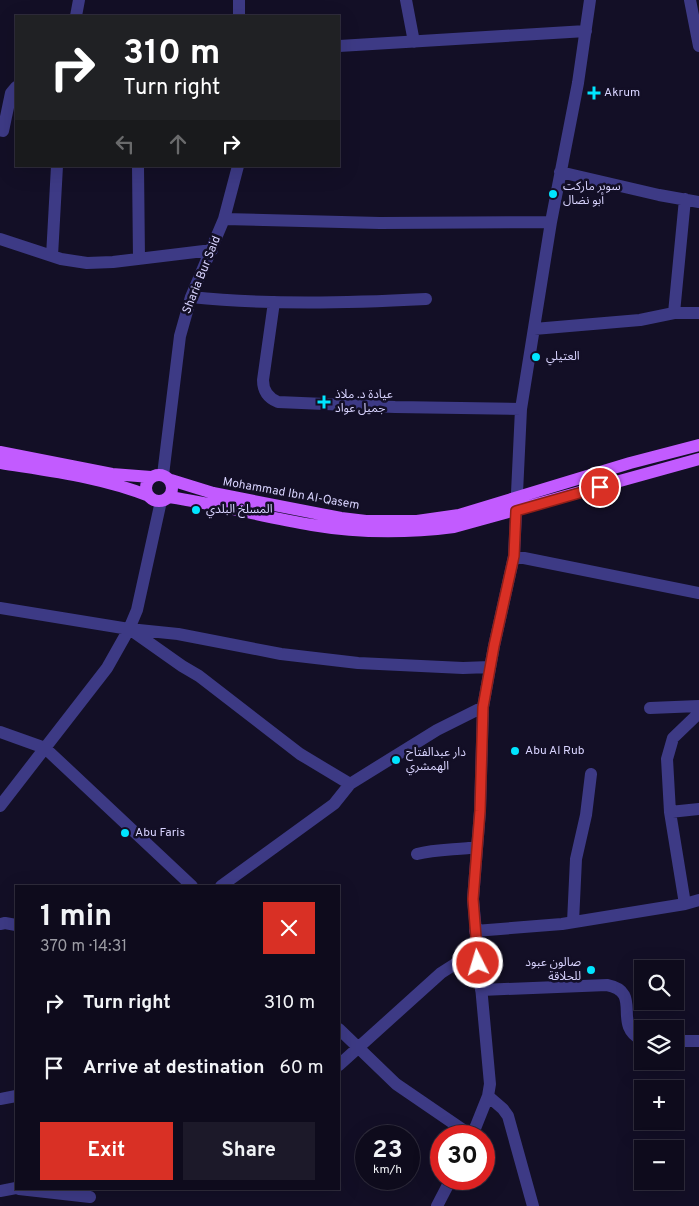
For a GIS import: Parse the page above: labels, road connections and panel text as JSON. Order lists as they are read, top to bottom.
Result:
{
  "streets": {
    "main road": ["Mohammad Ibn Al-Qasem"],
    "street": ["Sharia Bur Said"]
  },
  "crossings": [
    ["Sharia Bur Said", "Mohammad Ibn Al-Qasem"]
  ],
  "places": {
    "health": ["Akrum", "عيادة د. ملاذ جميل عواد"],
    "other": [
      "سوبر ماركت أبو نضال",
      "العتيلي",
      "المسلخ البلدي",
      "Abu Al Rub",
      "دار عبدالفتاح الهمشري",
      "Abu Faris",
      "صالون عبود للحلاقة"
    ]
  },
  "page": {
    "turn": ["310 m", "Turn right"],
    "heading": ["1 min", "370 m · 14:31"],
    "map_buttons": ["+", "−"],
    "list": [
      {
        "name": "Turn right",
        "value": "310 m"
      },
      {
        "name": "Arrive at destination",
        "value": "60 m"
      }
    ],
    "buttons": ["Exit", "Share"],
    "speed": "23 km/h",
    "limit": "30"
  }
}
